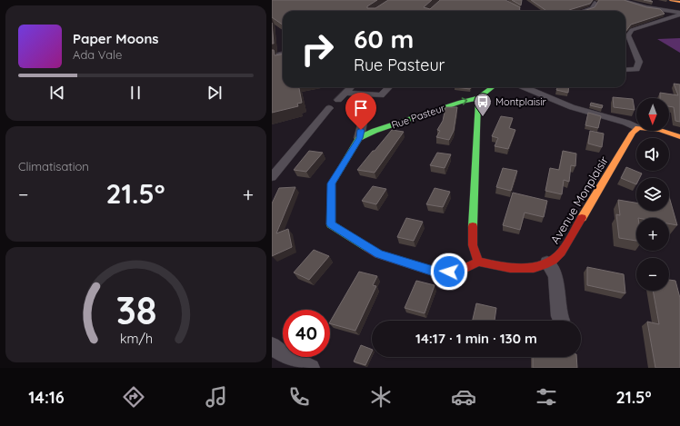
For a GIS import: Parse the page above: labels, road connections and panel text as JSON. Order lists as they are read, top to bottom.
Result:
{
  "streets": {
    "street": ["Rue Pasteur", "Avenue Monplaisir"]
  },
  "places": {
    "bus stop": ["Montplaisir"]
  },
  "north": "bottom",
  "page": {
    "turn": ["60 m", "Rue Pasteur"],
    "song": ["Paper Moons", "Ada Vale"],
    "map_buttons": ["+", "−"],
    "tile": "Climatisation",
    "heat": ["−", "21.5°", "+"],
    "limit": "40",
    "trip": "14:17 · 1 min · 130 m",
    "tabs": ["14:16", "21.5°"],
    "gauge": ["38", "km/h"]
  }
}
